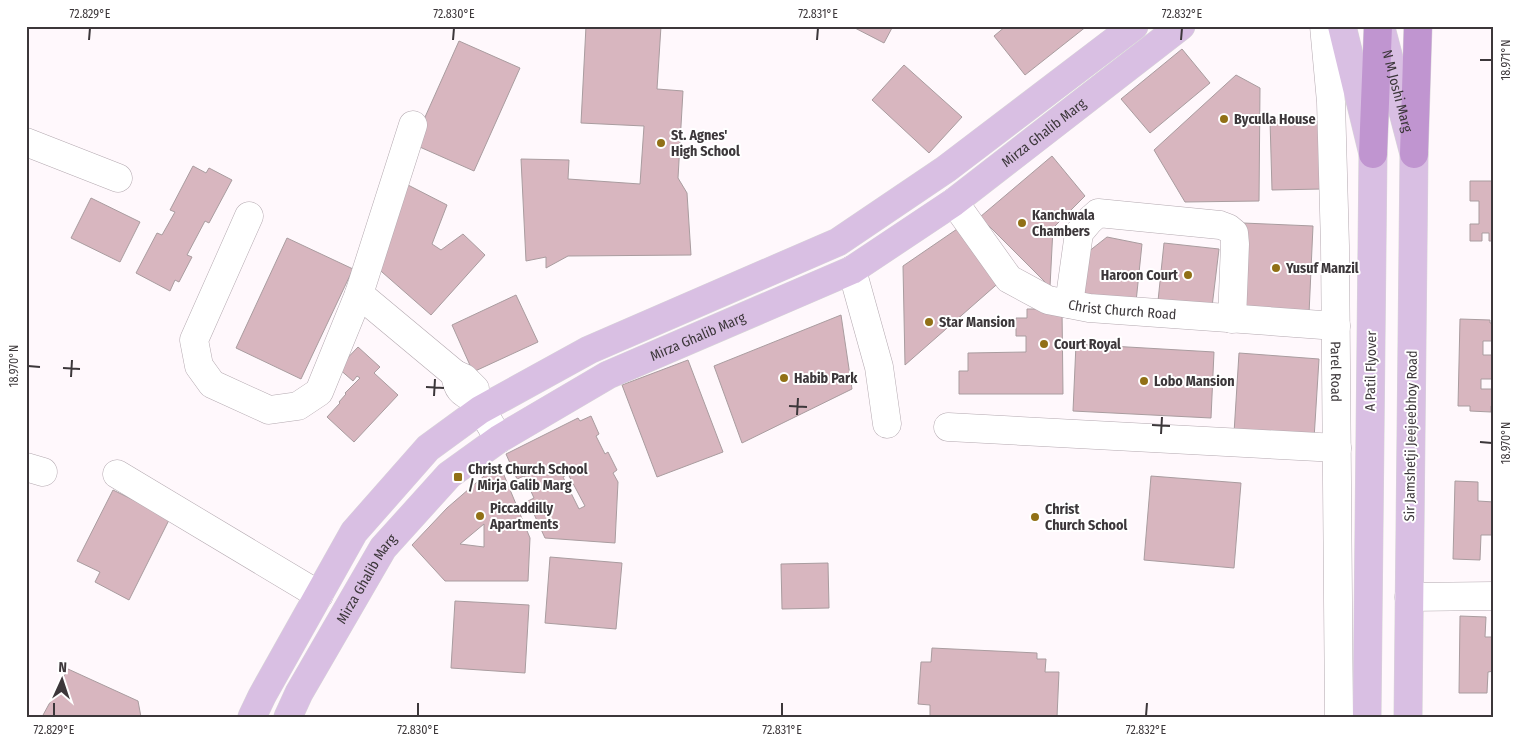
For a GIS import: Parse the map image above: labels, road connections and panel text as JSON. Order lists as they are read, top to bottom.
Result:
{
  "streets": {
    "highway": ["A Patil Flyover"],
    "main road": ["N M Joshi Marg", "Mirza Ghalib Marg", "Sir Jamshetji Jeejeebhoy Road"],
    "street": ["Christ Church Road", "Parel Road"]
  },
  "crossings": [
    ["N M Joshi Marg", "A Patil Flyover"],
    ["N M Joshi Marg", "Sir Jamshetji Jeejeebhoy Road"],
    ["Mirza Ghalib Marg", "Christ Church Road"],
    ["Christ Church Road", "Parel Road"]
  ],
  "places": {
    "other": [
      "Byculla House",
      "St. Agnes' High School",
      "Kanchwala Chambers",
      "Yusuf Manzil",
      "Haroon Court",
      "Star Mansion",
      "Court Royal",
      "Habib Park",
      "Lobo Mansion",
      "Piccaddilly Apartments",
      "Christ Church School"
    ],
    "transit": ["Christ Church School / Mirja Galib Marg"]
  },
  "north": "top",
  "coordinates": [
    "72.829°E",
    "72.830°E",
    "72.831°E",
    "72.832°E",
    "18.971°N",
    "18.970°N"
  ]
}
